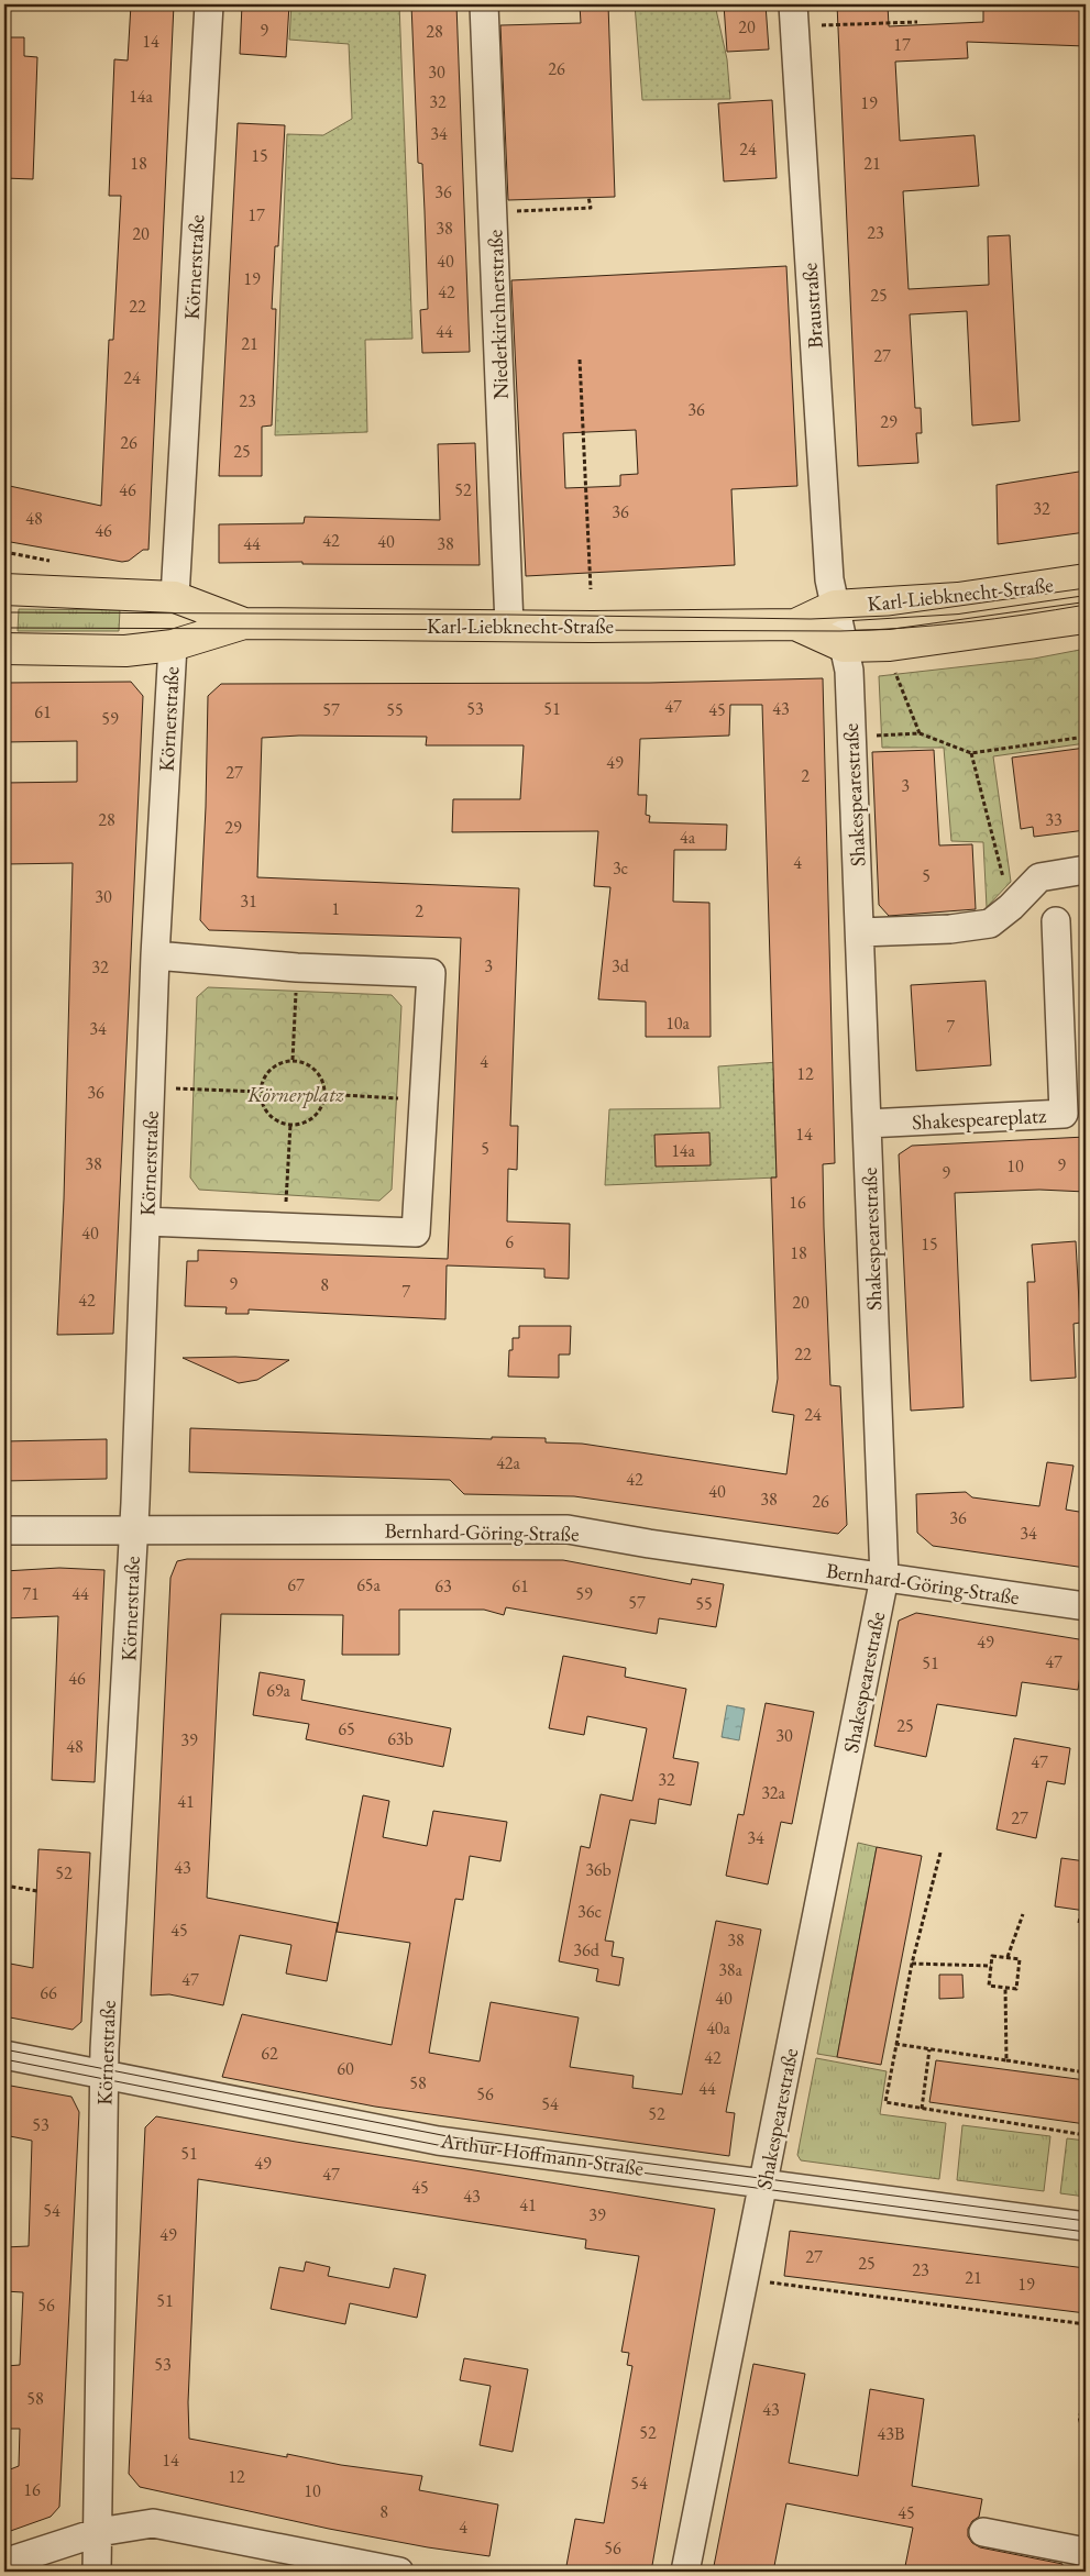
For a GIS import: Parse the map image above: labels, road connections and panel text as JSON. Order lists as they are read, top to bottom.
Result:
{
  "streets": {
    "main road": ["Karl-Liebknecht-Straße"],
    "street": [
      "Körnerstraße",
      "Braustraße",
      "Niederkirchnerstraße",
      "Shakespearestraße",
      "Shakespeareplatz",
      "Bernhard-Göring-Straße",
      "Arthur-Hoffmann-Straße"
    ]
  },
  "crossings": [
    ["Körnerstraße", "Karl-Liebknecht-Straße"],
    ["Körnerstraße", "Bernhard-Göring-Straße"],
    ["Körnerstraße", "Arthur-Hoffmann-Straße"],
    ["Braustraße", "Karl-Liebknecht-Straße"],
    ["Niederkirchnerstraße", "Karl-Liebknecht-Straße"],
    ["Karl-Liebknecht-Straße", "Shakespearestraße"],
    ["Shakespearestraße", "Shakespeareplatz"],
    ["Shakespearestraße", "Bernhard-Göring-Straße"],
    ["Shakespearestraße", "Arthur-Hoffmann-Straße"]
  ],
  "parks": ["Körnerplatz"],
  "house_numbers": [
    "20",
    "9",
    "28",
    "14",
    "17",
    "26",
    "30",
    "14a",
    "32",
    "19",
    "34",
    "24",
    "15",
    "18",
    "21",
    "36",
    "17",
    "38",
    "23",
    "20",
    "40",
    "19",
    "42",
    "25",
    "22",
    "44",
    "21",
    "27",
    "24",
    "23",
    "36",
    "29",
    "26",
    "25",
    "46",
    "52",
    "32",
    "36",
    "48",
    "46",
    "42",
    "40",
    "44",
    "38",
    "47",
    "53",
    "51",
    "43",
    "57",
    "55",
    "45",
    "61",
    "59",
    "49",
    "27",
    "2",
    "3",
    "28",
    "33",
    "29",
    "4a",
    "4",
    "3c",
    "5",
    "30",
    "31",
    "1",
    "2",
    "3",
    "3d",
    "32",
    "10a",
    "7",
    "34",
    "4",
    "12",
    "36",
    "14",
    "5",
    "14a",
    "38",
    "9",
    "10",
    "9",
    "16",
    "40",
    "6",
    "15",
    "18",
    "9",
    "8",
    "7",
    "42",
    "20",
    "22",
    "24",
    "42a",
    "42",
    "40",
    "38",
    "26",
    "36",
    "34",
    "67",
    "65a",
    "63",
    "61",
    "71",
    "44",
    "59",
    "57",
    "55",
    "49",
    "47",
    "51",
    "46",
    "69a",
    "25",
    "65",
    "30",
    "63b",
    "39",
    "48",
    "47",
    "32",
    "32a",
    "41",
    "27",
    "34",
    "43",
    "36b",
    "52",
    "36c",
    "45",
    "38",
    "36d",
    "38a",
    "47",
    "66",
    "40",
    "40a",
    "62",
    "42",
    "60",
    "58",
    "44",
    "56",
    "54",
    "52",
    "53",
    "51",
    "49",
    "47",
    "45",
    "43",
    "41",
    "54",
    "39",
    "49",
    "27",
    "25",
    "23",
    "21",
    "19",
    "51",
    "56",
    "53",
    "58",
    "43",
    "52",
    "43B",
    "14",
    "12",
    "54",
    "16",
    "10",
    "8",
    "45",
    "4",
    "56"
  ]
}
